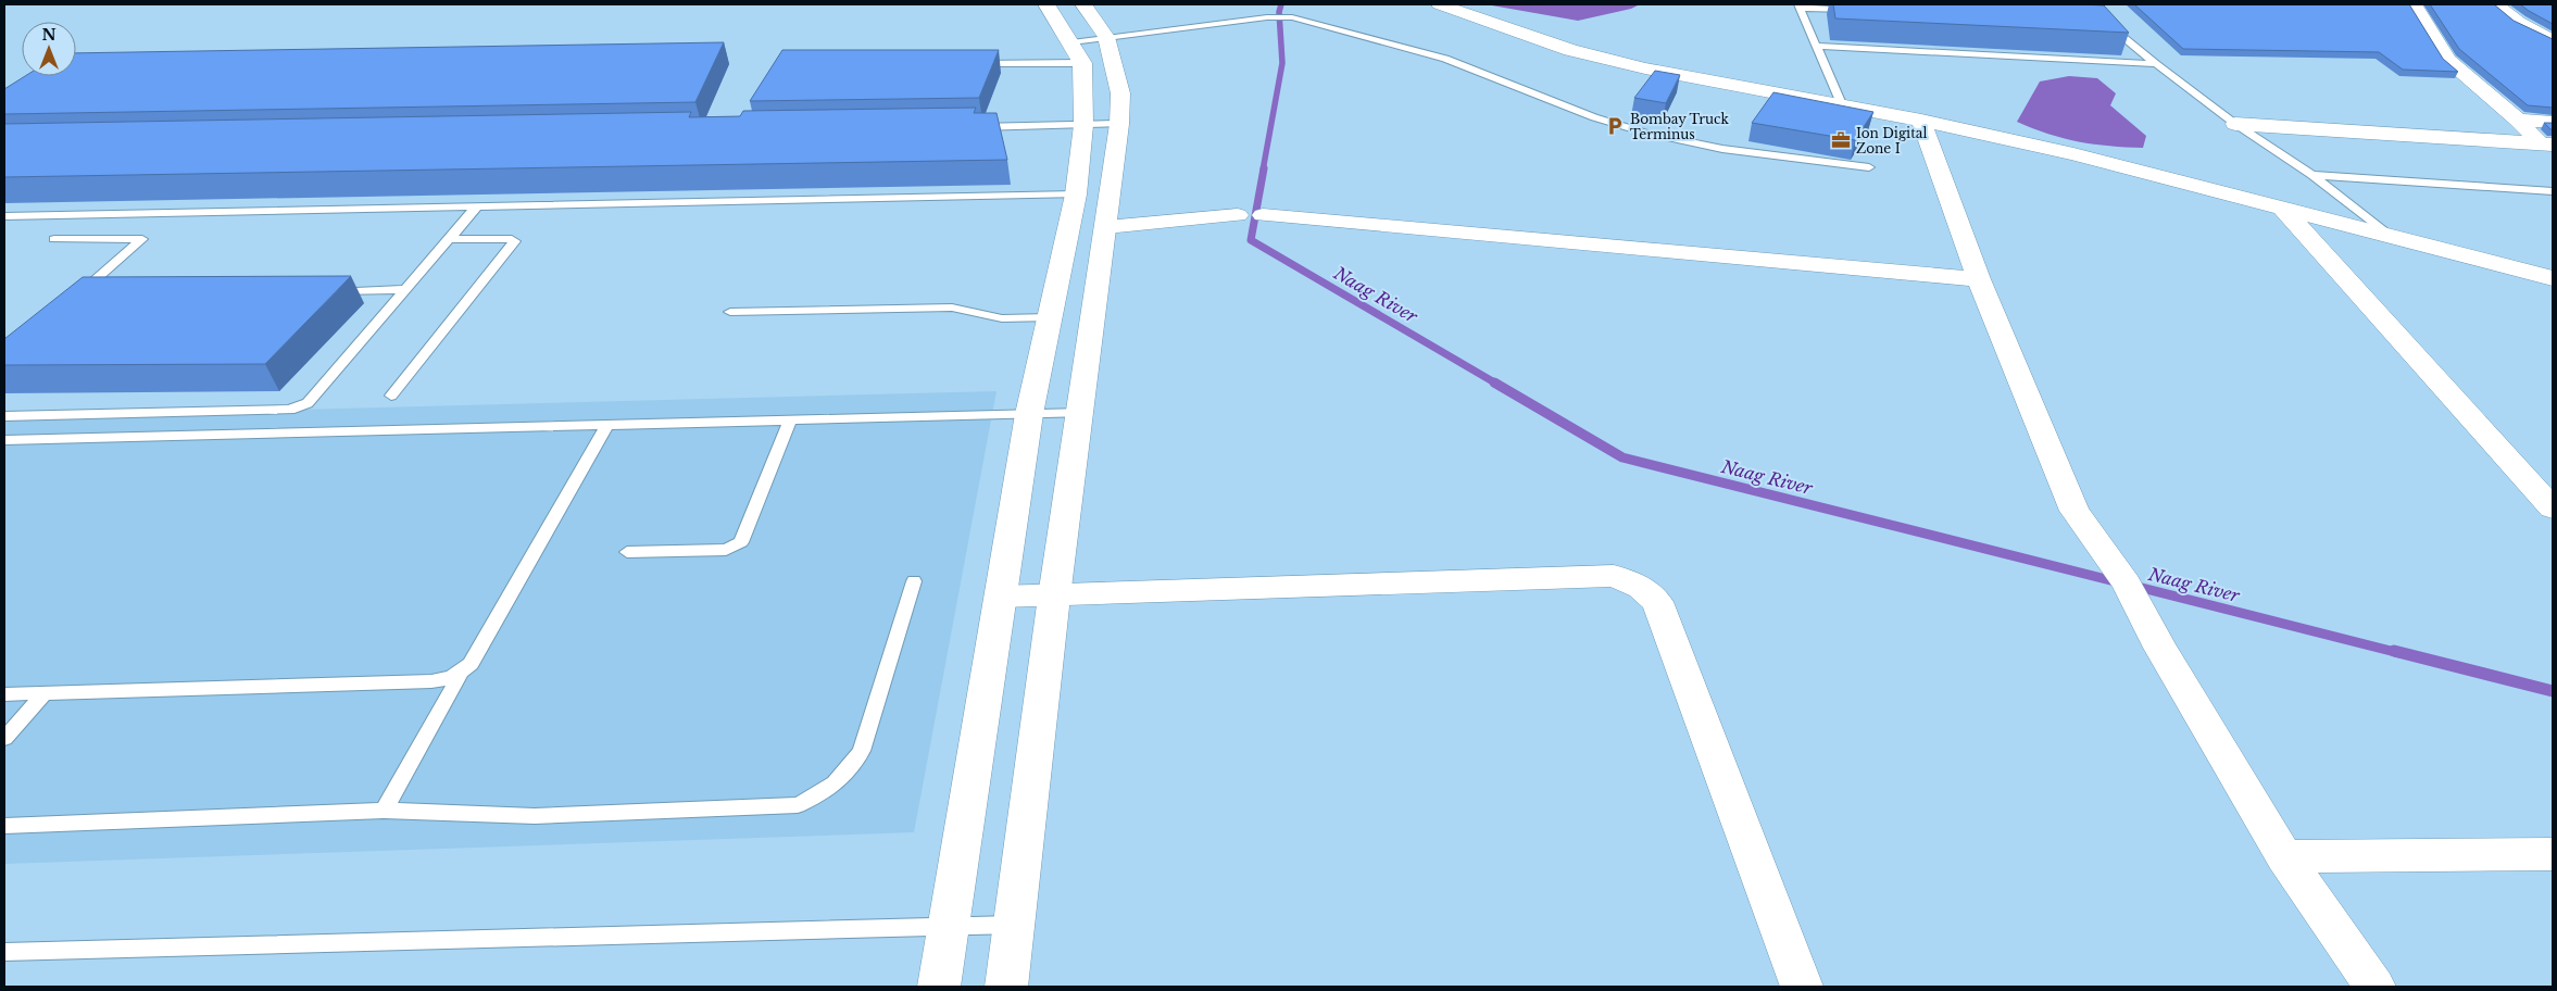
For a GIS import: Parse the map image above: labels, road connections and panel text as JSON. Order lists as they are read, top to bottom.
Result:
{
  "water": ["Naag River"],
  "places": {
    "parking": ["Bombay Truck Terminus"],
    "office": ["Ion Digital Zone I"]
  },
  "north": "top"
}
